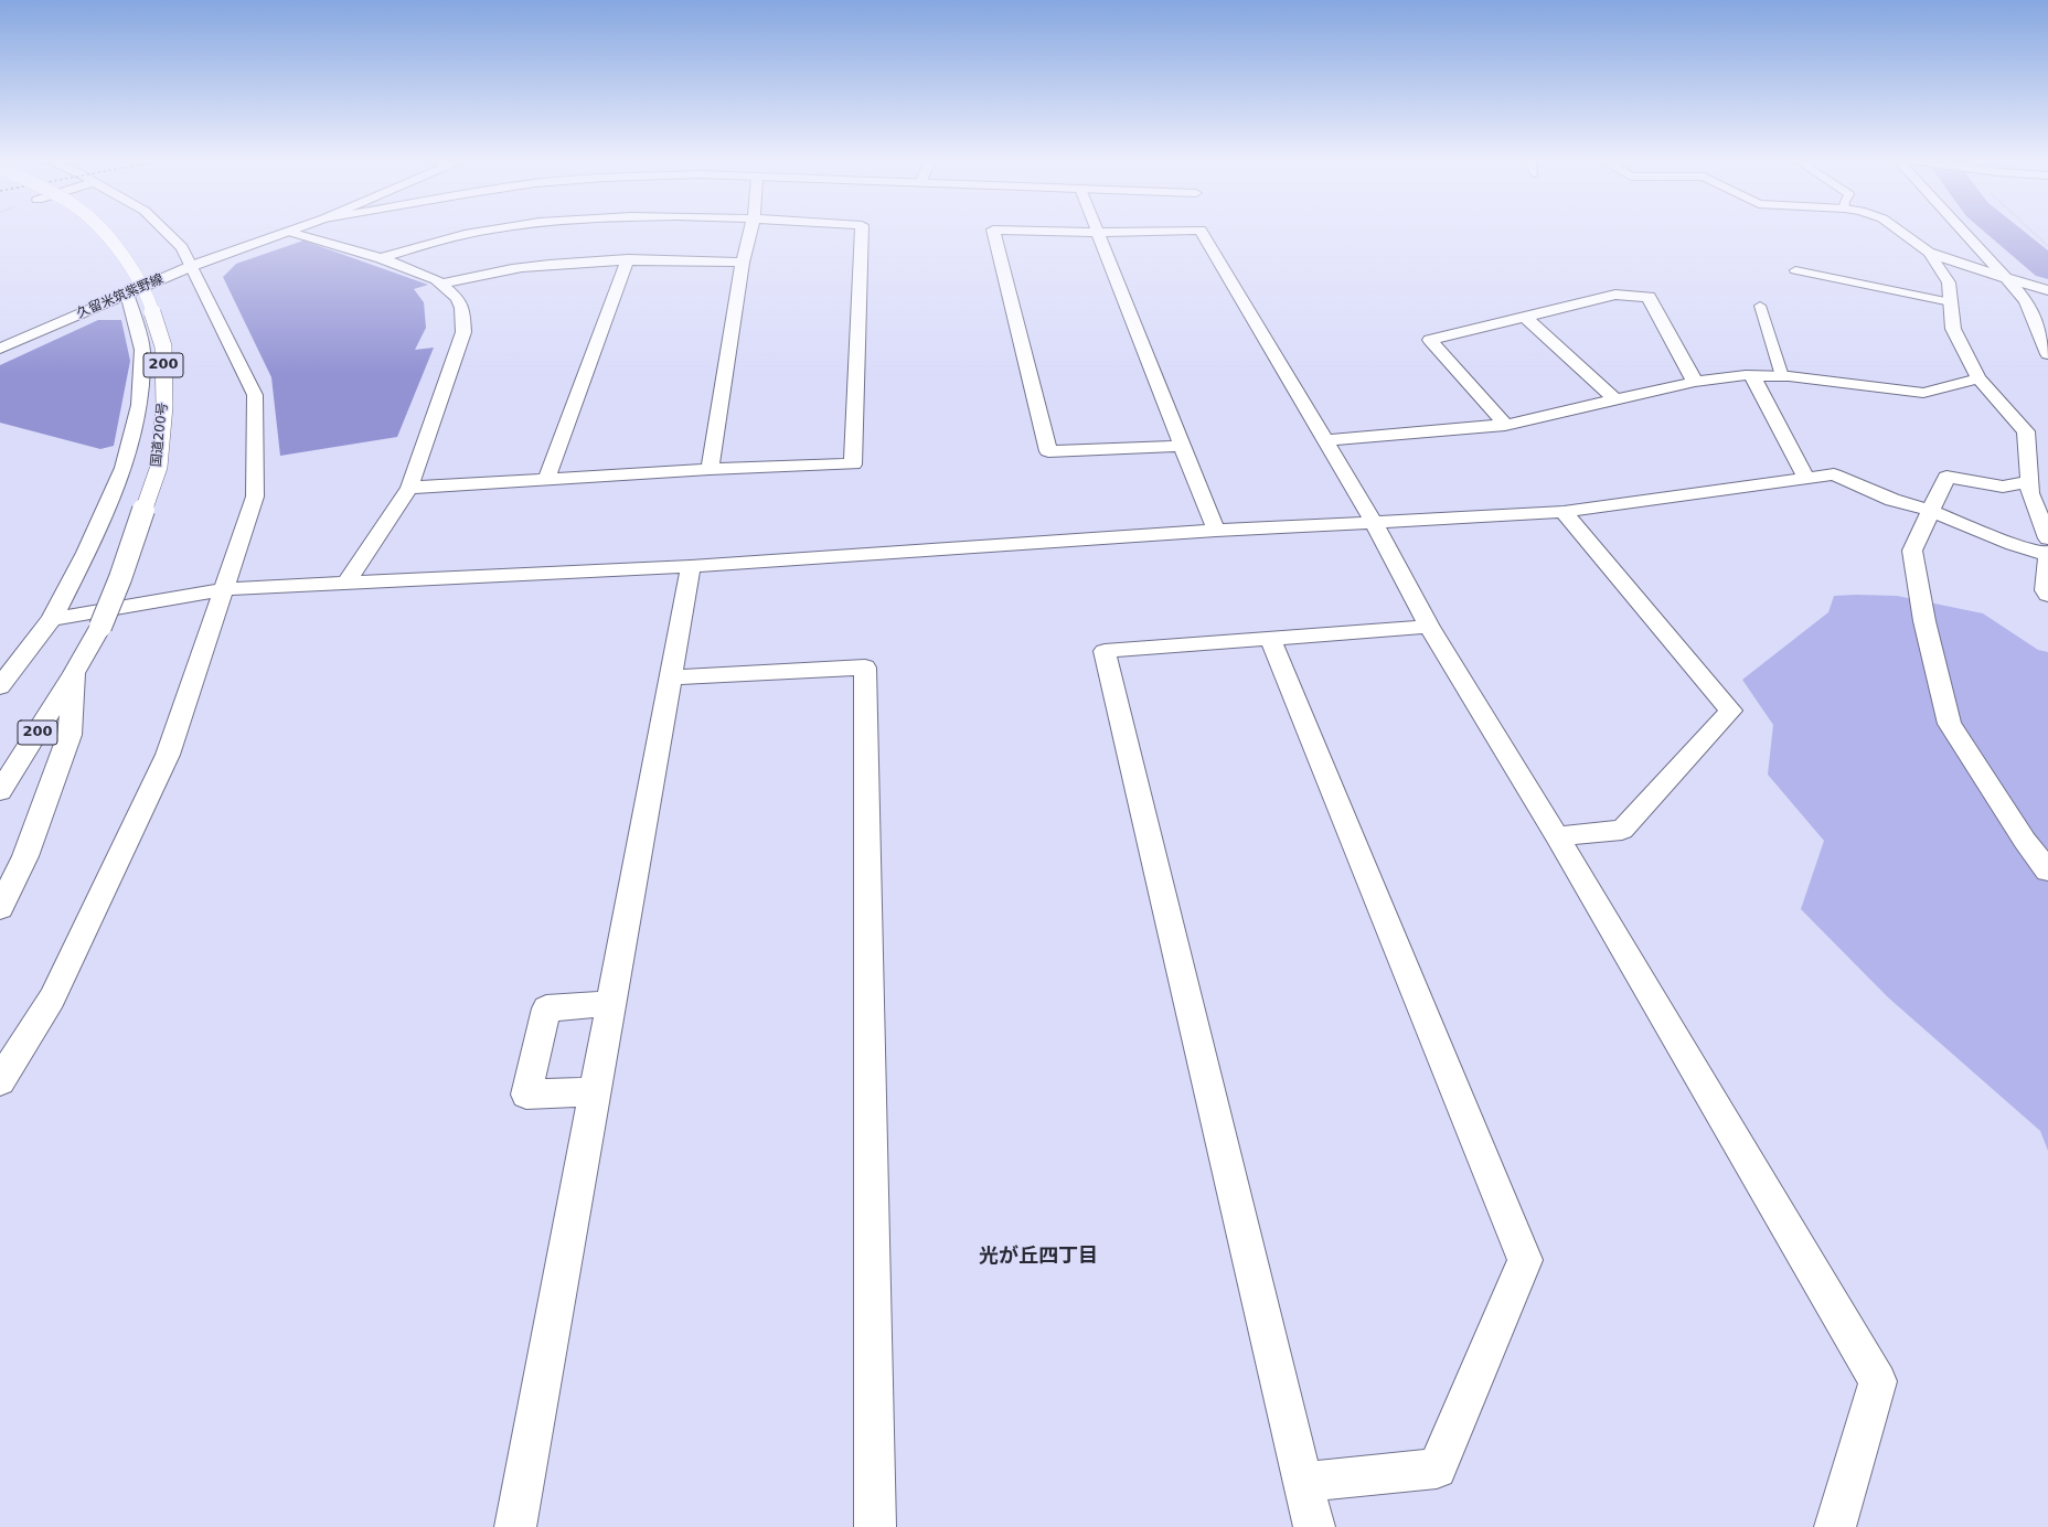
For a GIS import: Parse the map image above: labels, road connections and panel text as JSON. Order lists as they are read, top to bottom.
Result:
{
  "streets": {
    "main road": ["久留米筑紫野線", "200", "国道200号"]
  },
  "districts": ["光が丘四丁目"]
}
